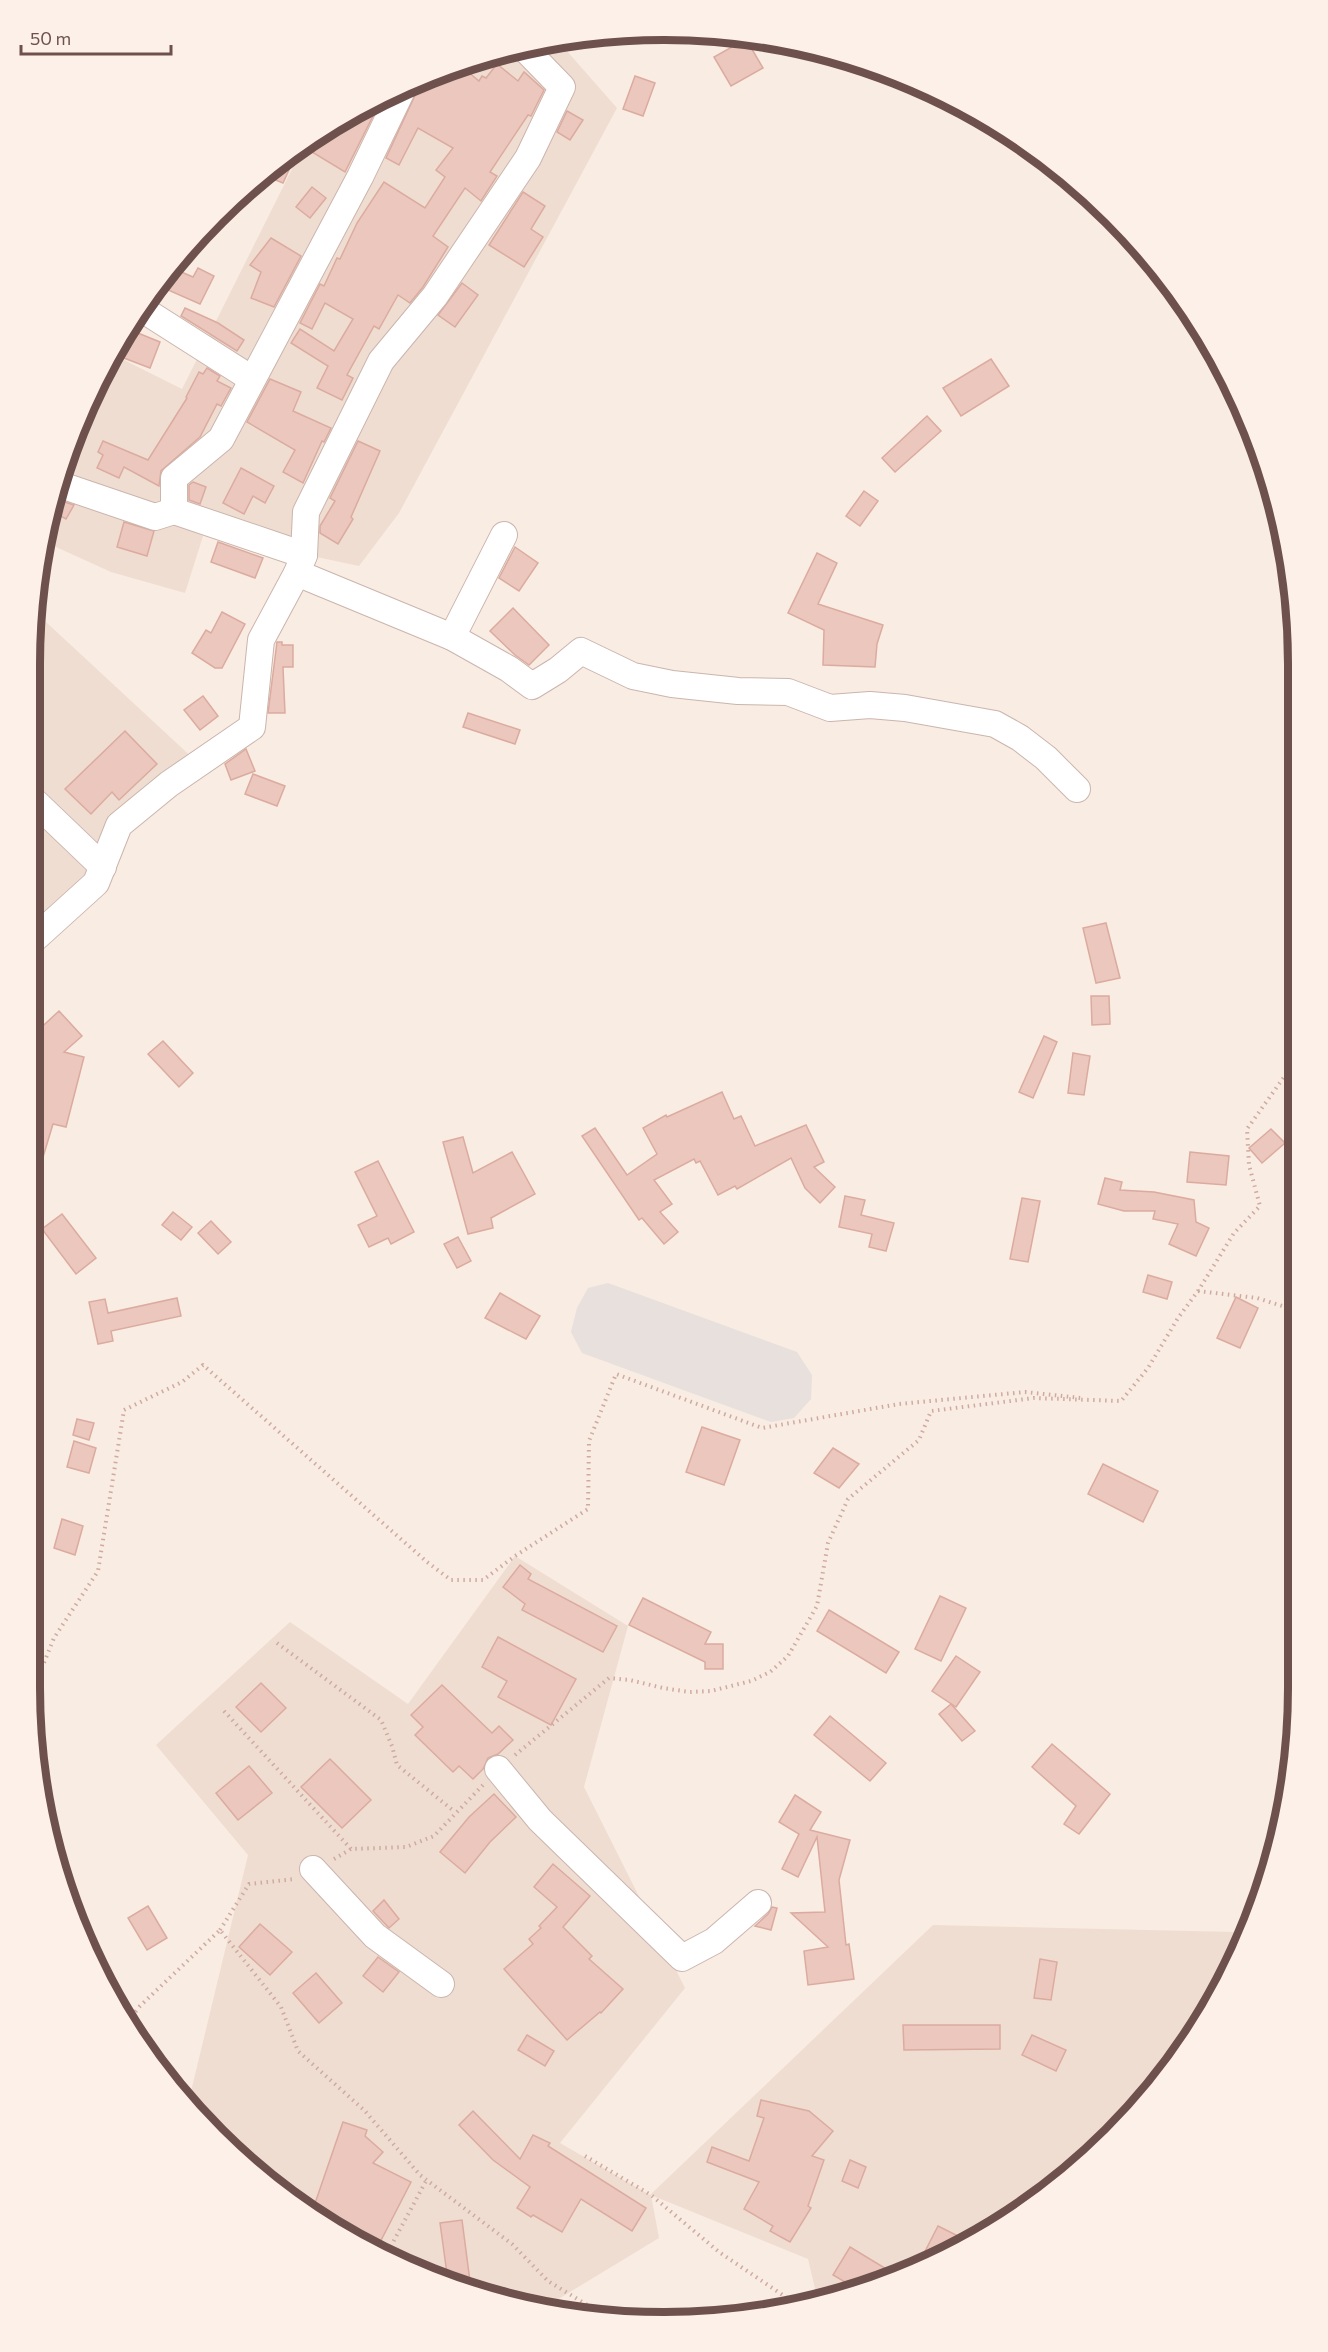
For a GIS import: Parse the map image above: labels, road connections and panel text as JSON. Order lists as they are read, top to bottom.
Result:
{
  "scale_bar": "50 m"
}
